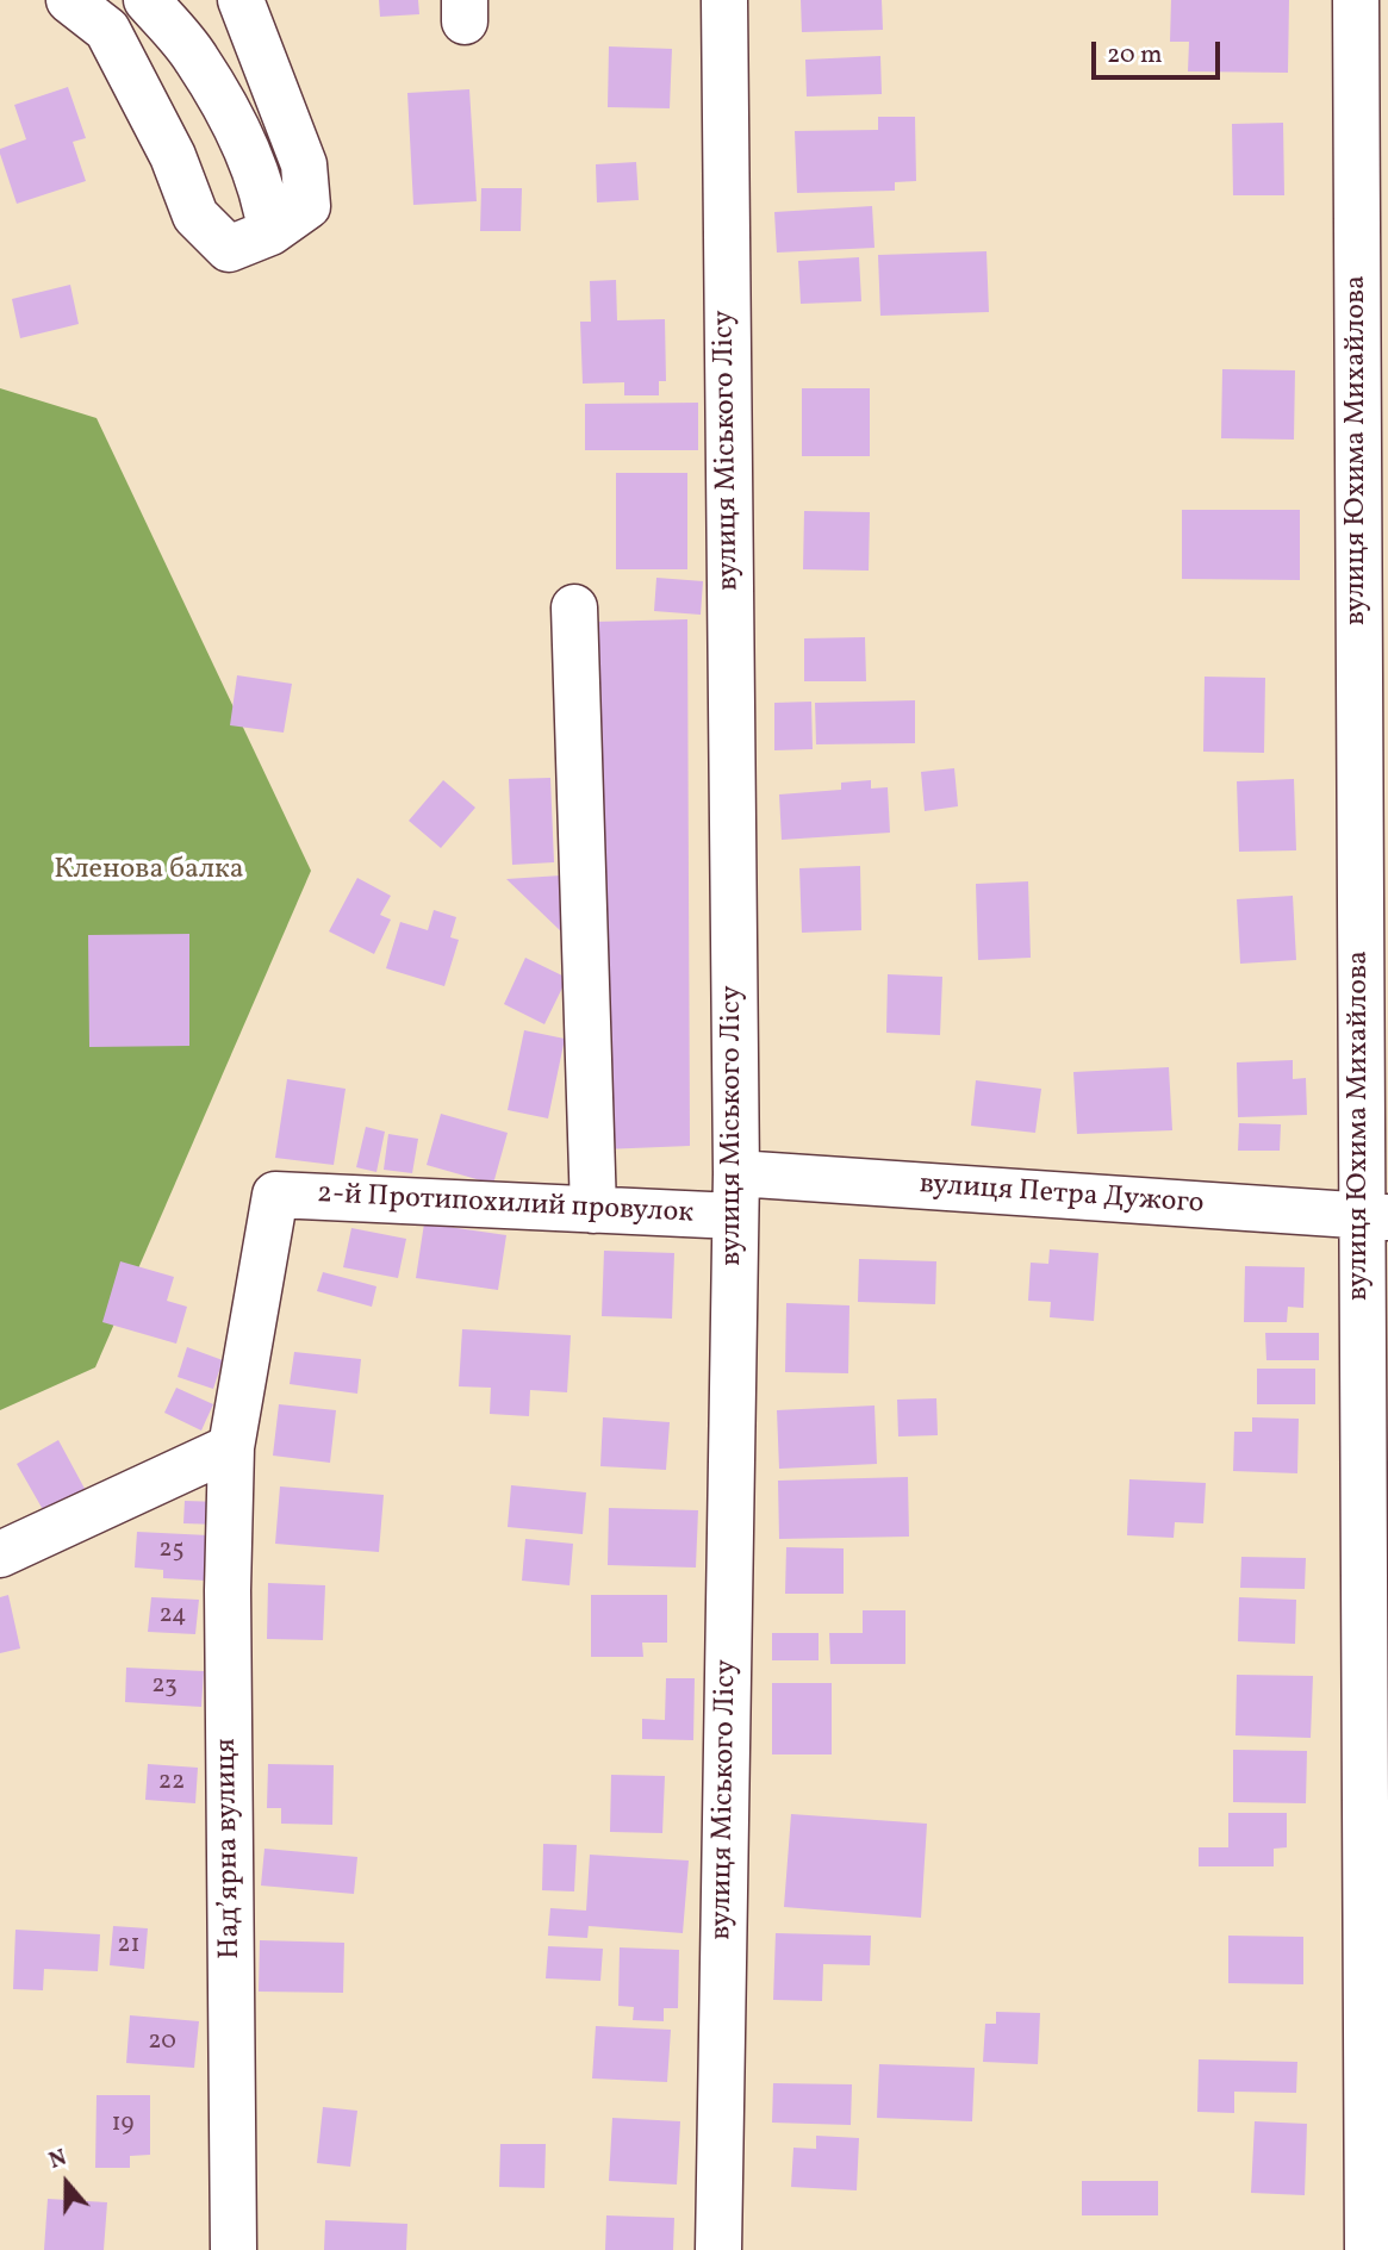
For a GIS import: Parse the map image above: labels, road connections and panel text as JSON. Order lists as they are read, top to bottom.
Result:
{
  "streets": {
    "street": [
      "вулиця Міського Лісу",
      "вулиця Юхима Михайлова",
      "вулиця Петра Дужого",
      "2-й Протипохилий провулок",
      "Надʼярна вулиця"
    ]
  },
  "crossings": [
    ["вулиця Міського Лісу", "вулиця Петра Дужого"],
    ["вулиця Міського Лісу", "2-й Протипохилий провулок"],
    ["вулиця Юхима Михайлова", "вулиця Петра Дужого"],
    ["вулиця Петра Дужого", "2-й Протипохилий провулок"],
    ["2-й Протипохилий провулок", "Надʼярна вулиця"]
  ],
  "parks": ["Кленова балка"],
  "house_numbers": [
    "25",
    "24",
    "23",
    "22",
    "21",
    "20",
    "19"
  ],
  "scale_bar": "20 m",
  "north": "top"
}
